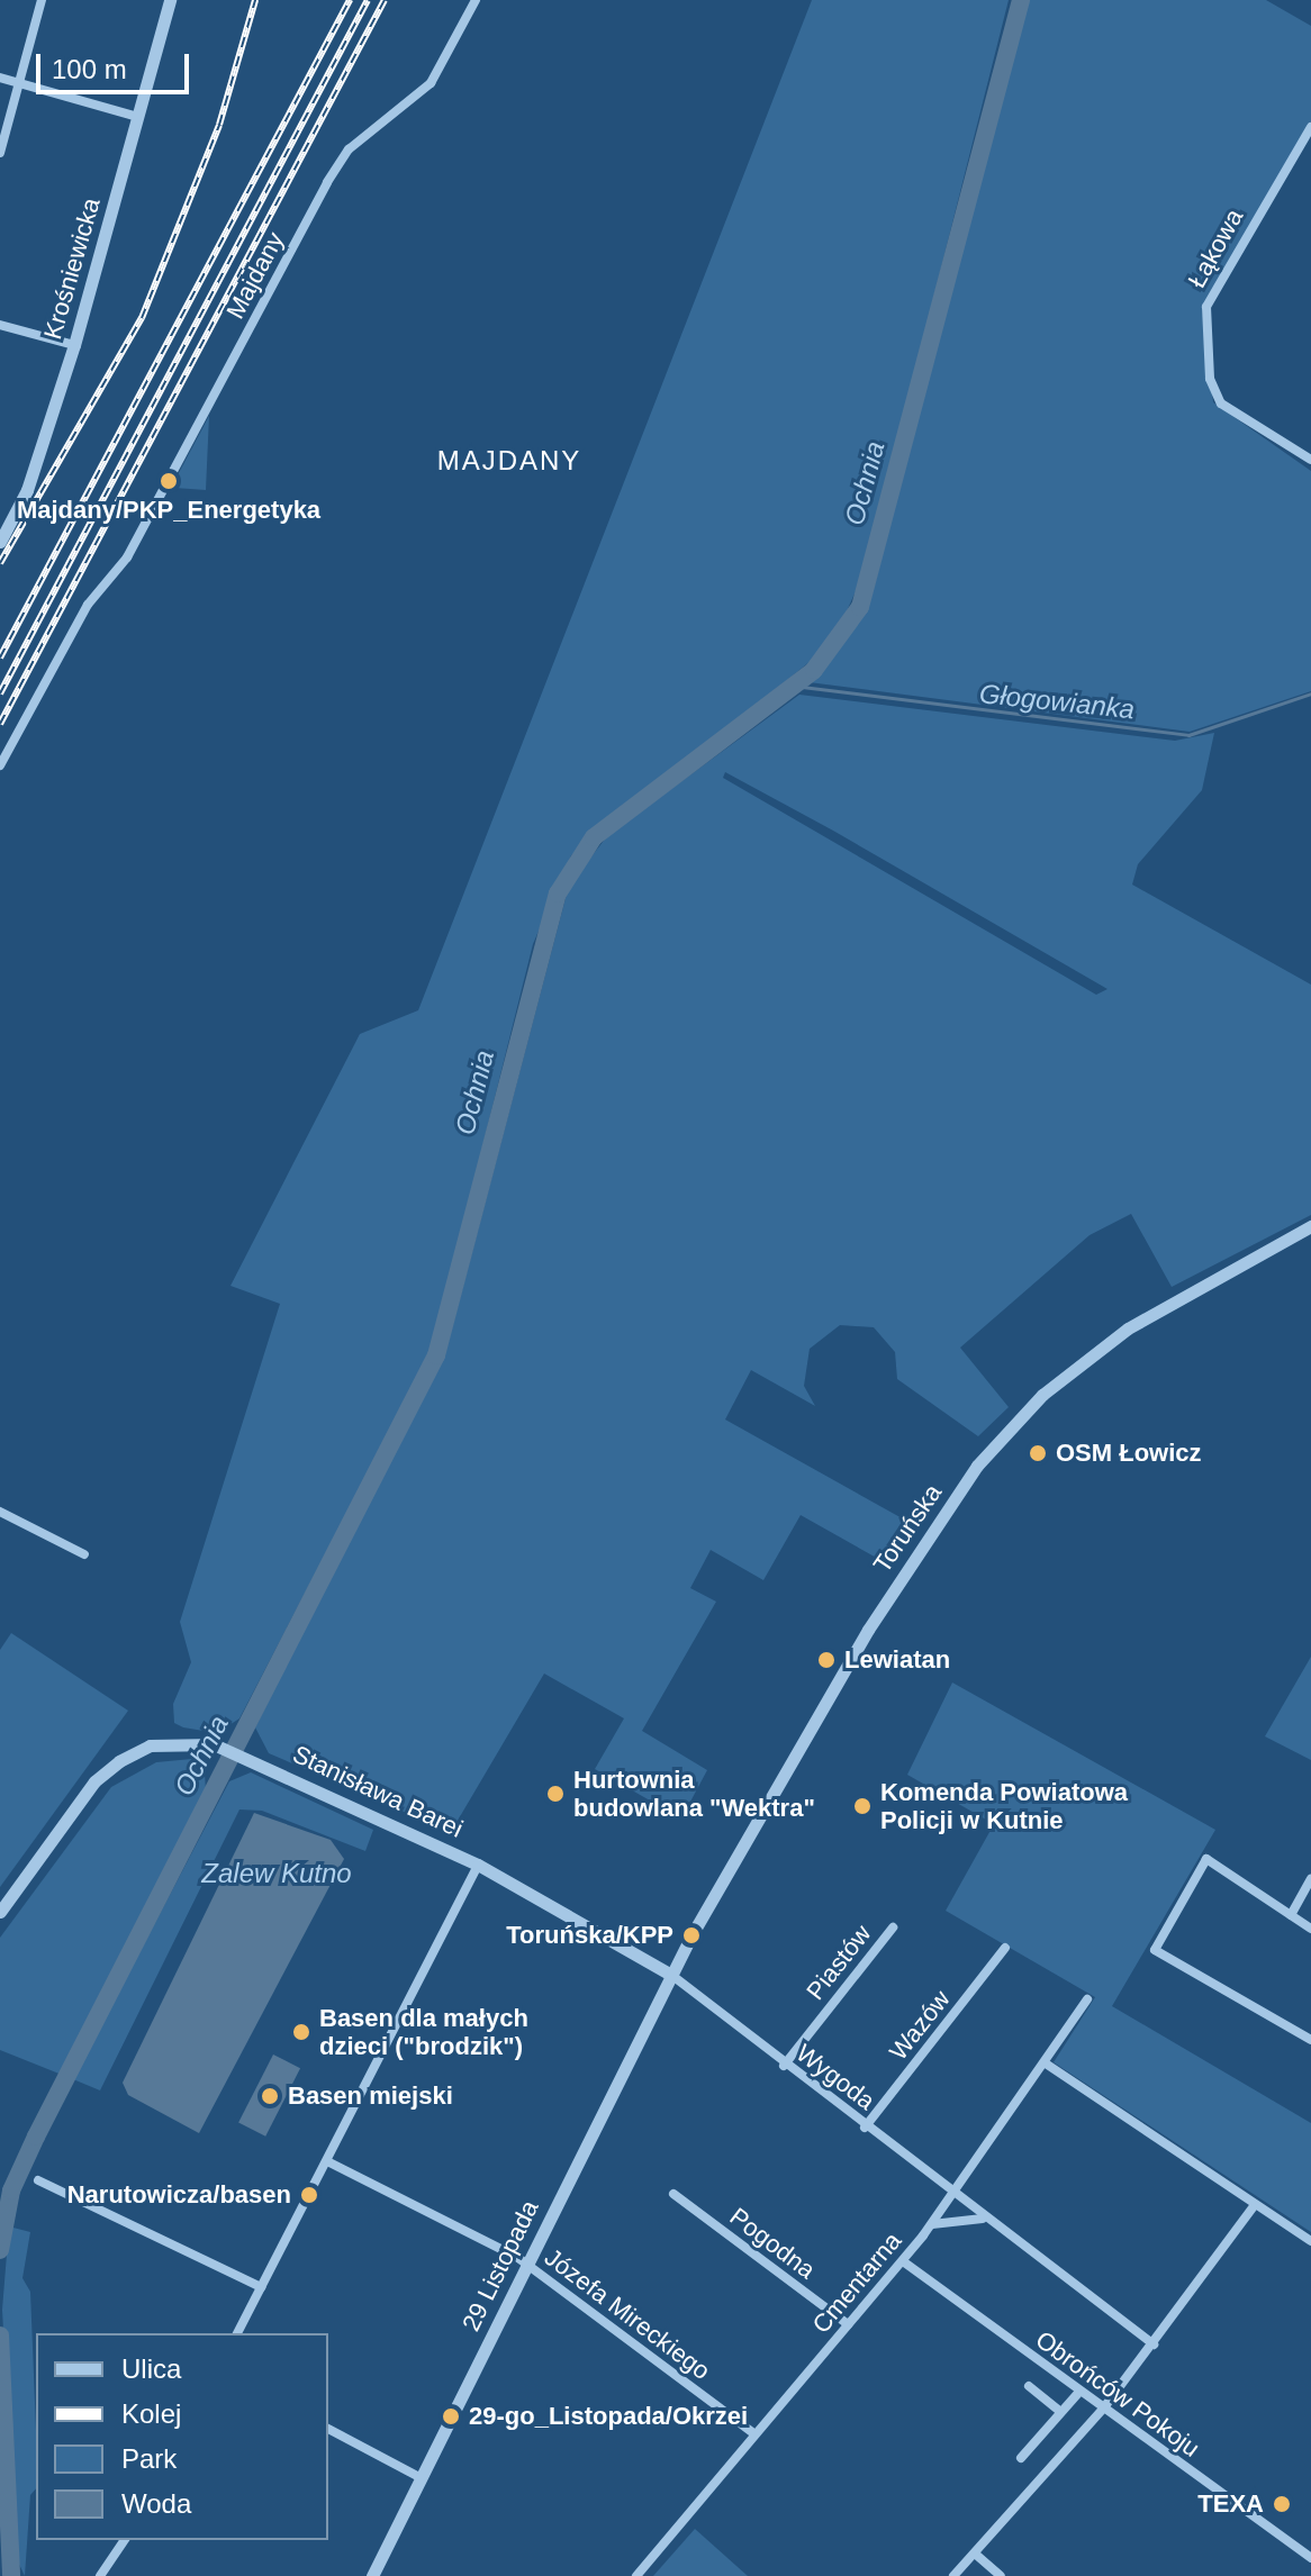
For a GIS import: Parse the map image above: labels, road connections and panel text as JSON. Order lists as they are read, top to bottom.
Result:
{
  "streets": {
    "street": [
      "Łąkowa",
      "Krośniewicka",
      "Majdany",
      "Toruńska",
      "Stanisława Barei",
      "Piastów",
      "Wazów",
      "Wygoda",
      "Pogodna",
      "29 Listopada",
      "Cmentarna",
      "Józefa Mireckiego",
      "Obrońców Pokoju"
    ]
  },
  "crossings": [
    ["Toruńska", "Wygoda"],
    ["Toruńska", "29 Listopada"],
    ["Stanisława Barei", "Wygoda"],
    ["Piastów", "Wygoda"],
    ["Wazów", "Wygoda"],
    ["Wygoda", "29 Listopada"],
    ["Wygoda", "Cmentarna"],
    ["Pogodna", "Cmentarna"],
    ["29 Listopada", "Józefa Mireckiego"],
    ["Cmentarna", "Józefa Mireckiego"],
    ["Cmentarna", "Obrońców Pokoju"]
  ],
  "districts": ["MAJDANY"],
  "water": ["Ochnia", "Głogowianka", "Zalew Kutno"],
  "places": [
    "Majdany/PKP_Energetyka",
    "OSM Łowicz",
    "Lewiatan",
    "Hurtownia budowlana \"Wektra\"",
    "Komenda Powiatowa Policji w Kutnie",
    "Toruńska/KPP",
    "Basen dla małych dzieci (\"brodzik\")",
    "Basen miejski",
    "Narutowicza/basen",
    "29-go_Listopada/Okrzei",
    "TEXA"
  ],
  "legend": [
    "Ulica",
    "Kolej",
    "Park",
    "Woda"
  ],
  "scale_bar": "100 m"
}
